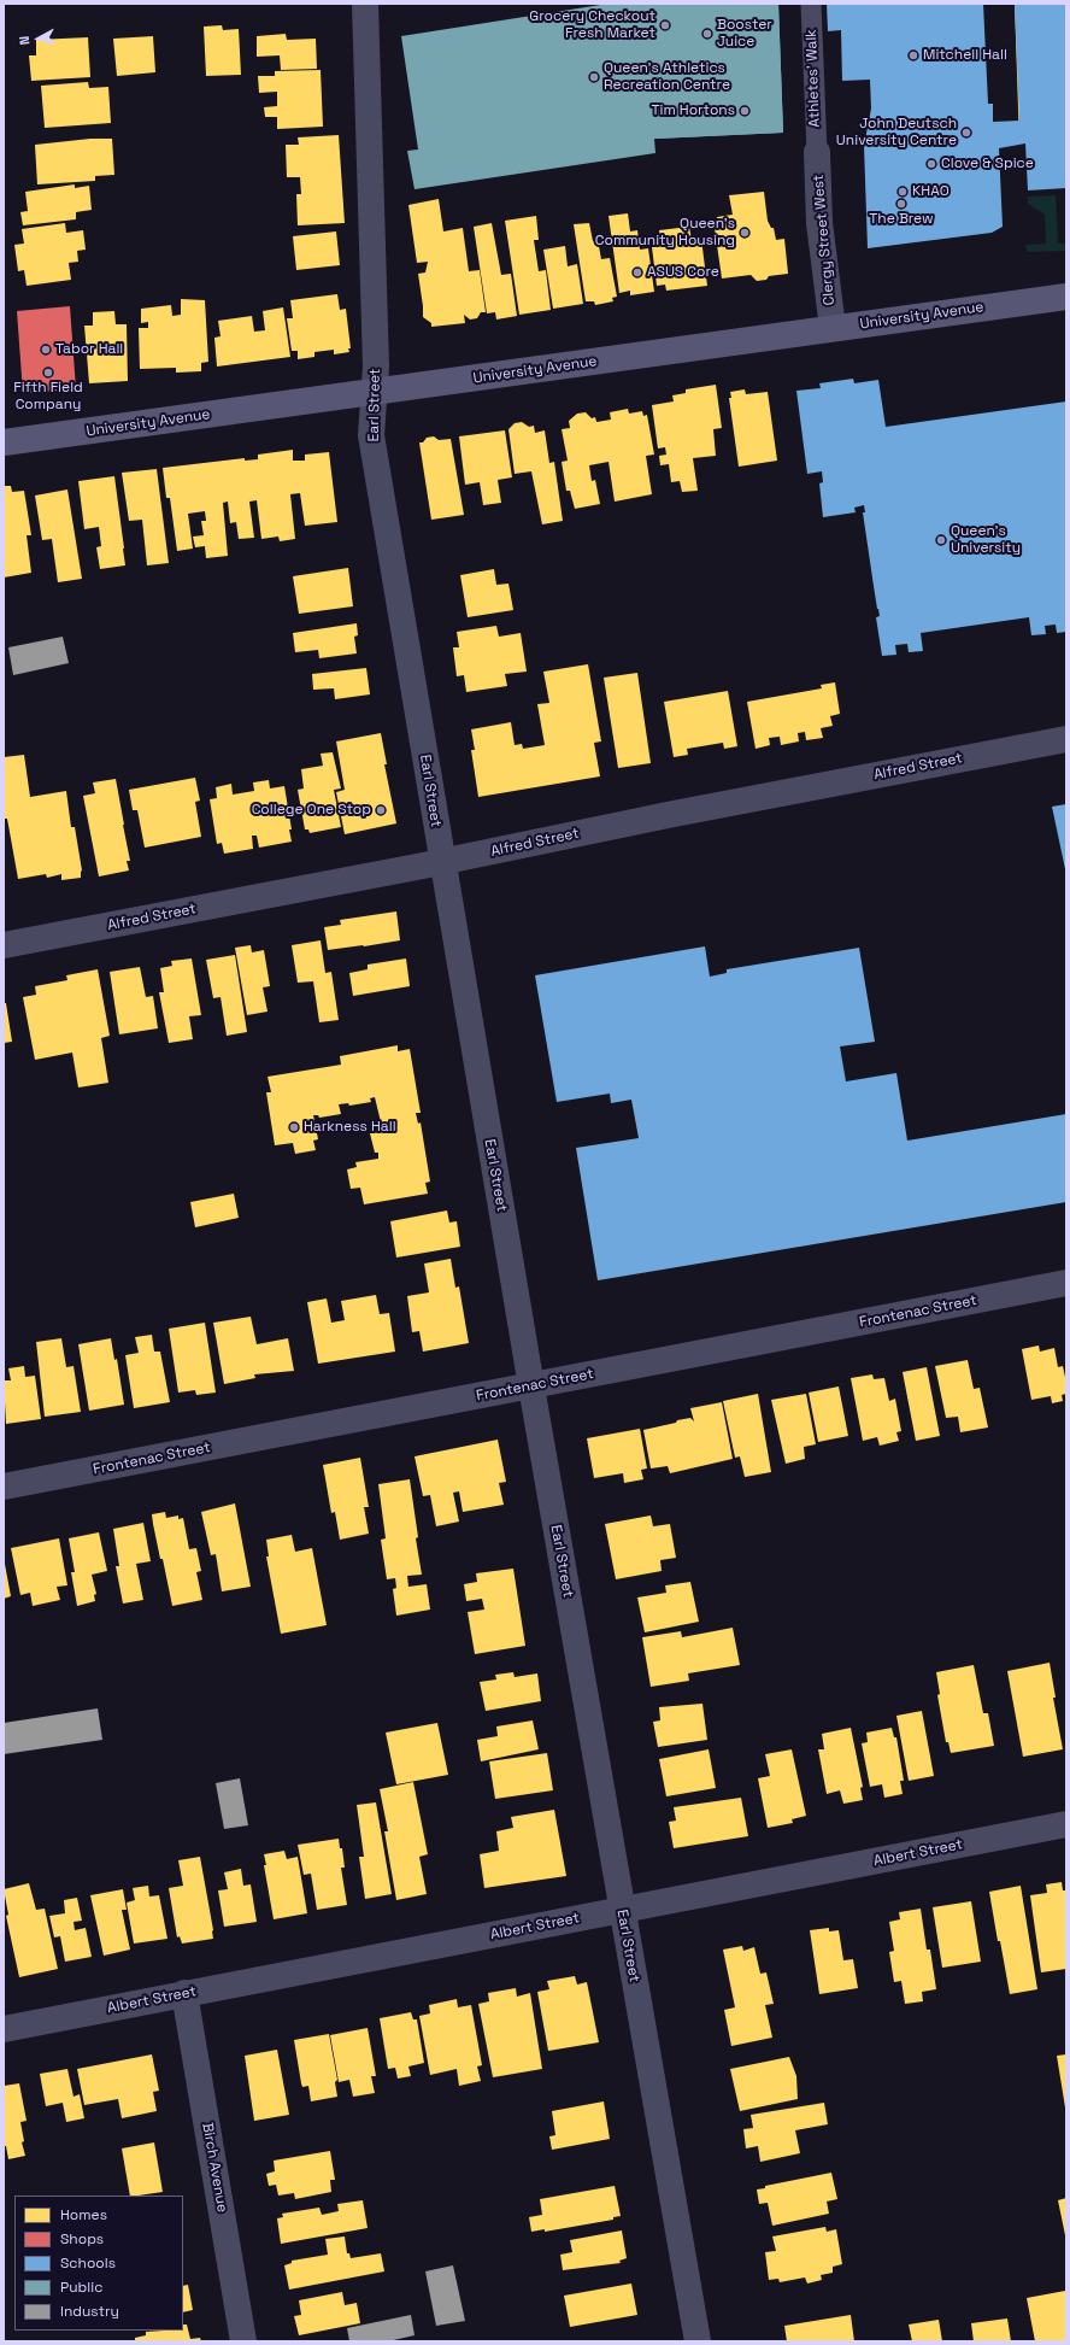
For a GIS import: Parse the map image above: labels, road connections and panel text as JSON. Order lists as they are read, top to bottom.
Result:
{
  "streets": {
    "main road": ["University Avenue"],
    "street": [
      "Athletes’ Walk",
      "Clergy Street West",
      "Earl Street",
      "Alfred Street",
      "Frontenac Street",
      "Albert Street",
      "Birch Avenue"
    ]
  },
  "crossings": [
    ["Athletes’ Walk", "Clergy Street West"],
    ["Clergy Street West", "University Avenue"],
    ["University Avenue", "Earl Street"],
    ["Earl Street", "Alfred Street"],
    ["Earl Street", "Frontenac Street"],
    ["Earl Street", "Albert Street"],
    ["Albert Street", "Birch Avenue"]
  ],
  "places": [
    "Grocery Checkout Fresh Market",
    "Booster Juice",
    "Mitchell Hall",
    "Queen's Athletics Recreation Centre",
    "Tim Hortons",
    "John Deutsch University Centre",
    "Clove & Spice",
    "KHAO",
    "The Brew",
    "Queen's Community Housing",
    "ASUS Core",
    "Tabor Hall",
    "Fifth Field Company",
    "Queen's University",
    "College One Stop",
    "Harkness Hall"
  ],
  "legend": [
    "Homes",
    "Shops",
    "Schools",
    "Public",
    "Industry"
  ],
  "north": "left"
}
